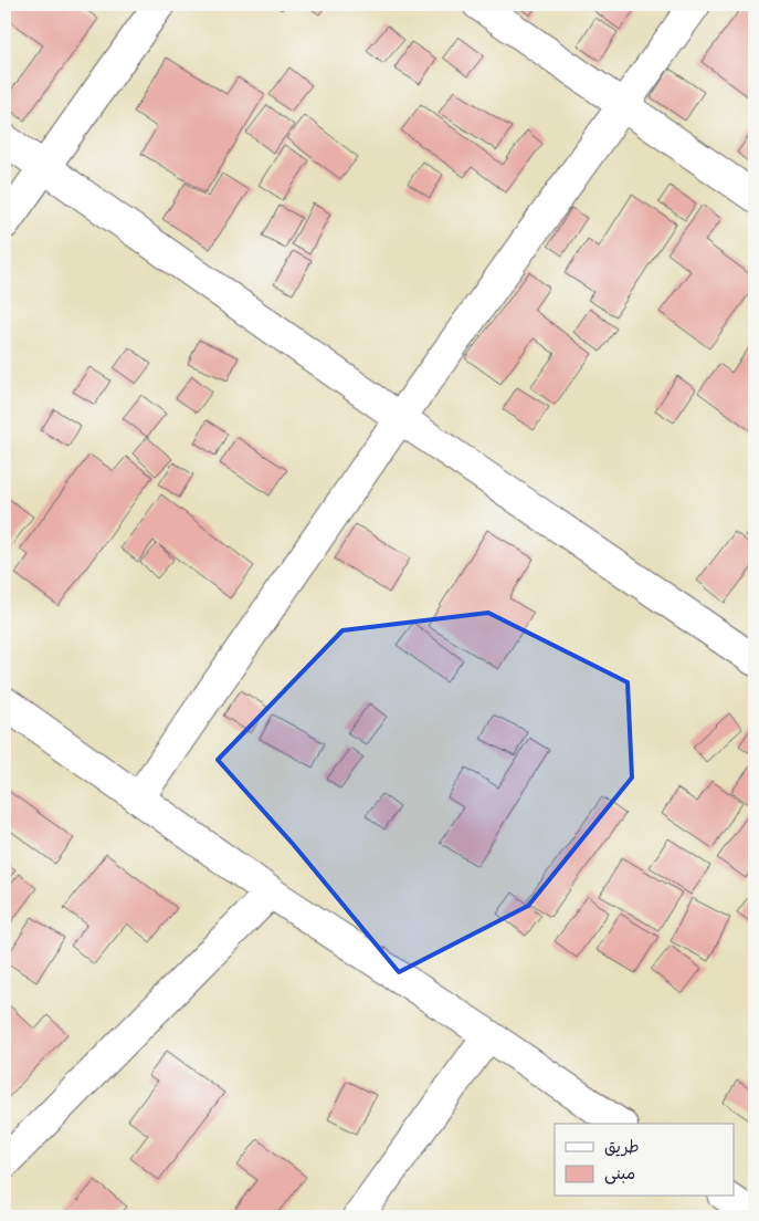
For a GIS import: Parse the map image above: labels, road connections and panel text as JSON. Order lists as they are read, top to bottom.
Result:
{
  "legend": ["طريق", "مبنى"]
}
